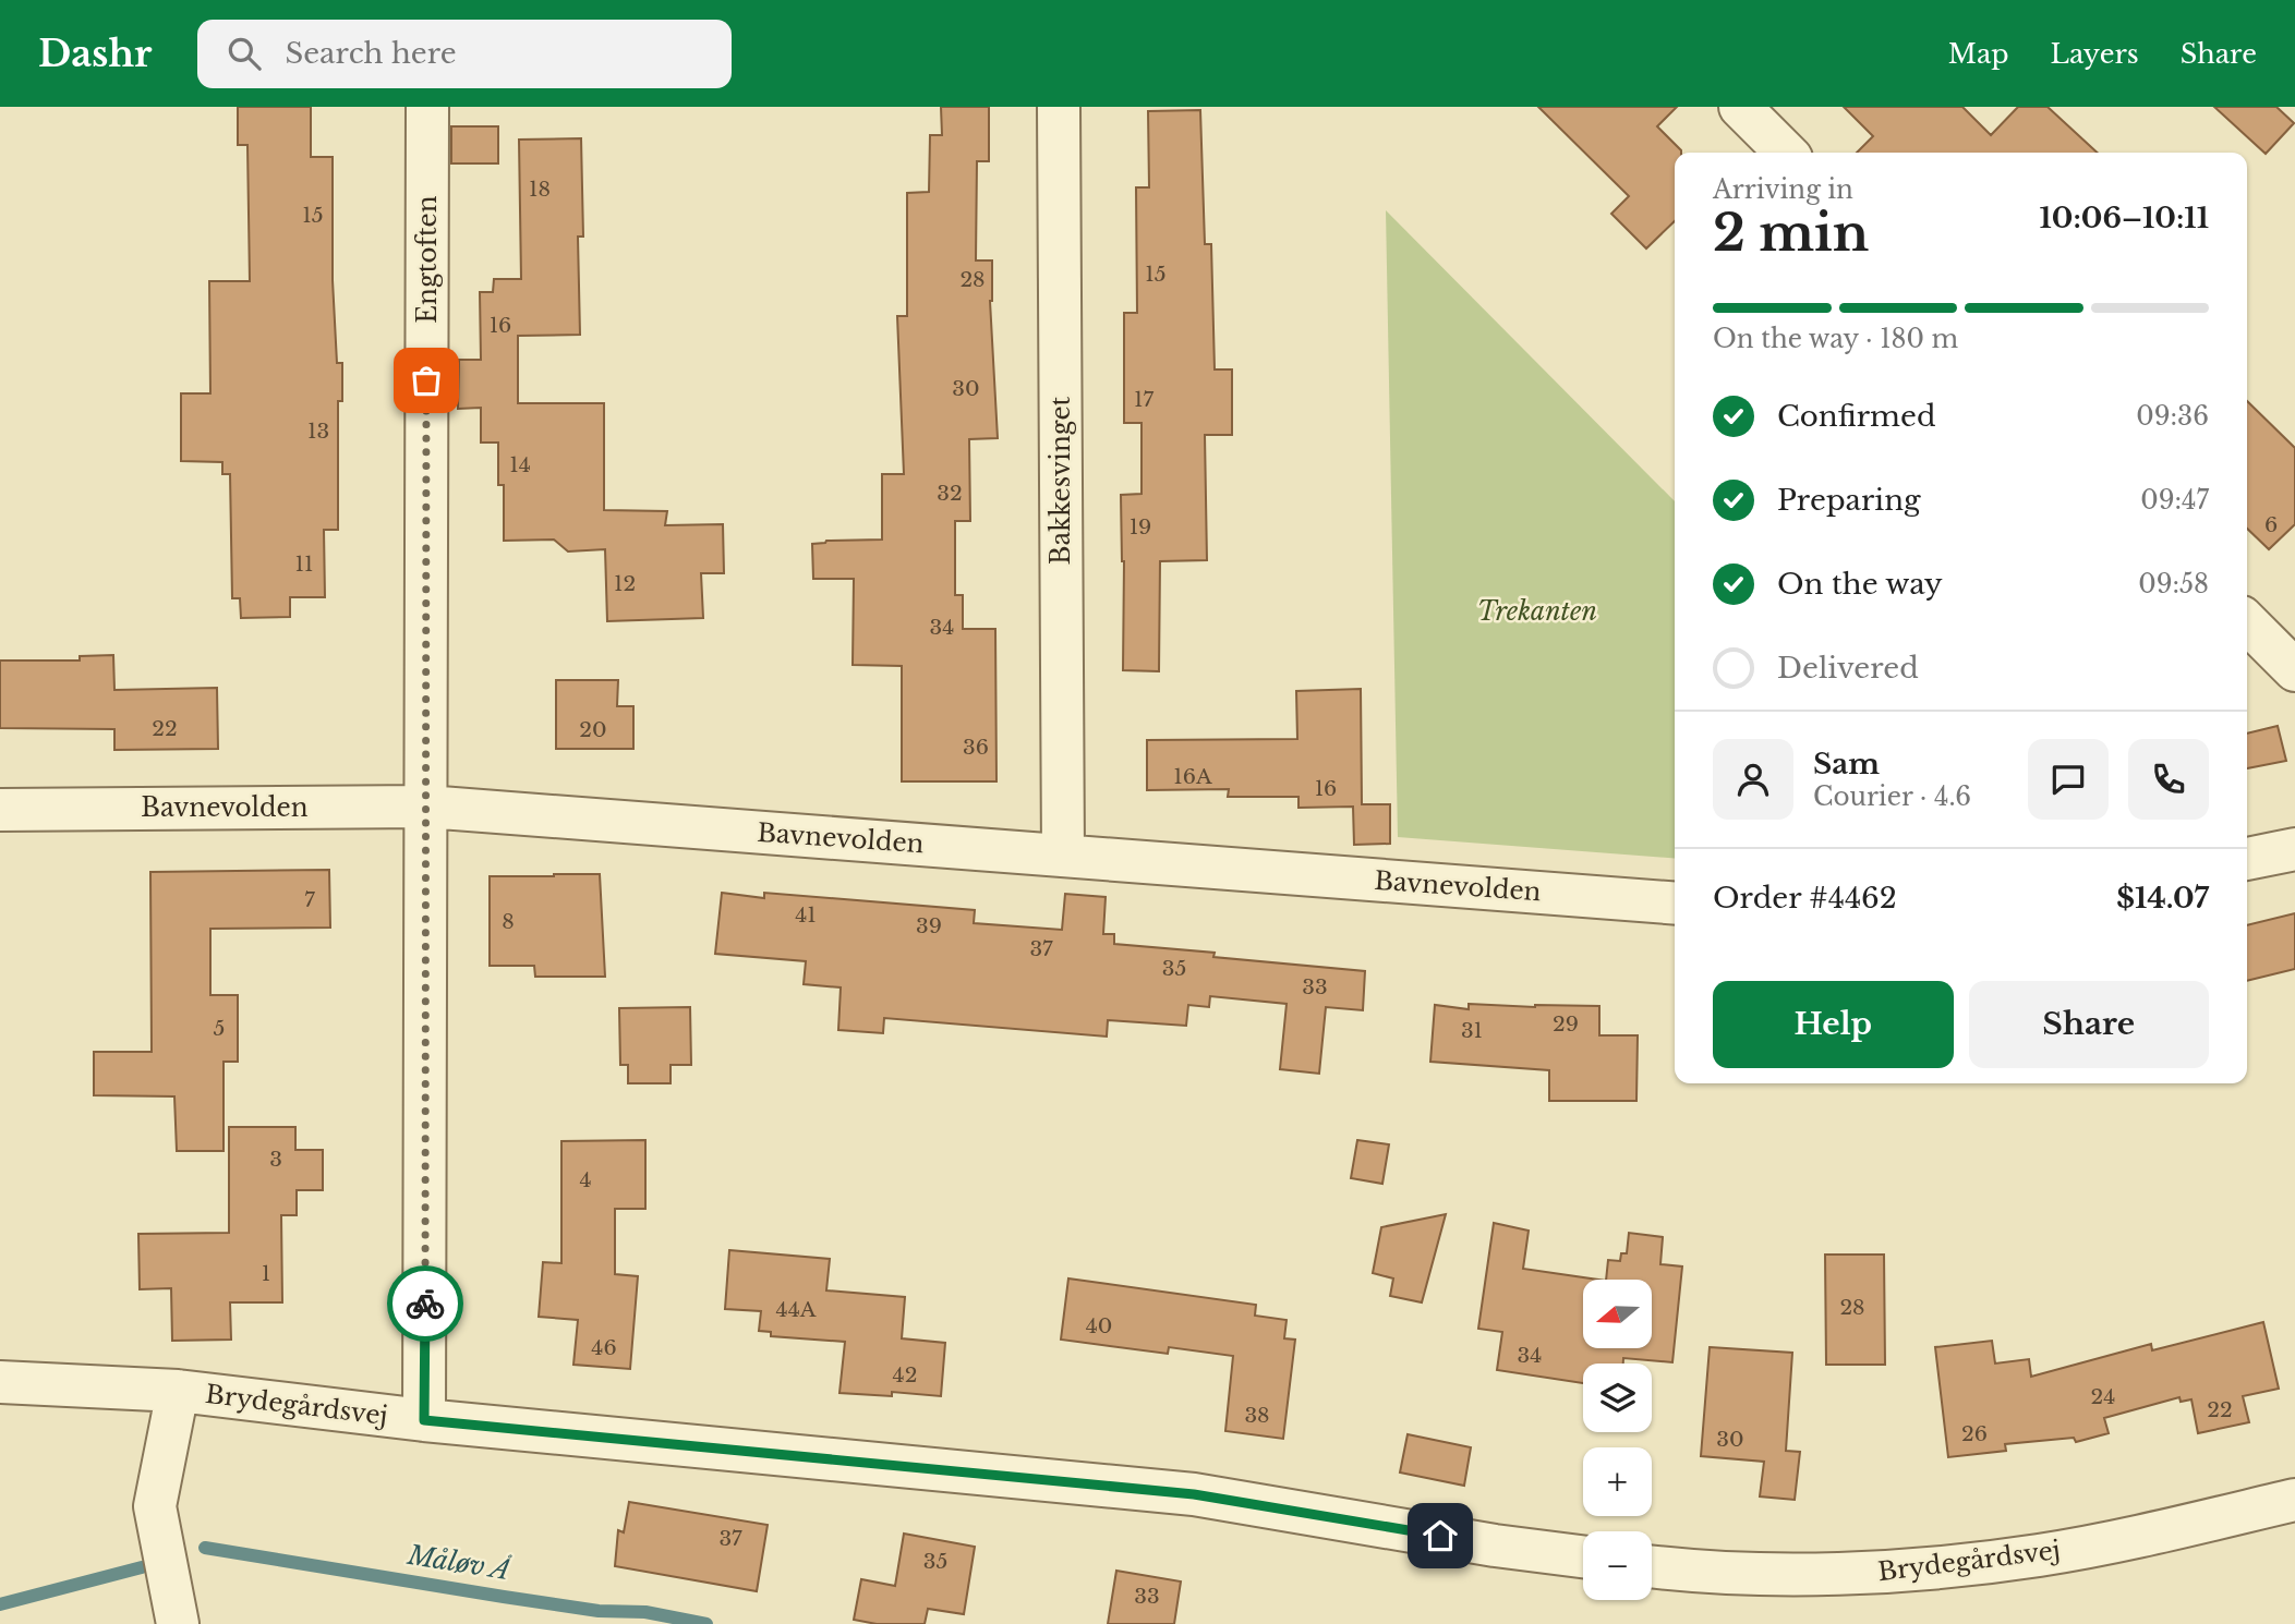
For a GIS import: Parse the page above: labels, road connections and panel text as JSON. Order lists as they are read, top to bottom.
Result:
{
  "streets": {
    "street": [
      "Engtoften",
      "Bakkesvinget",
      "Bavnevolden",
      "Brydegårdsvej"
    ]
  },
  "crossings": [
    ["Engtoften", "Bavnevolden"],
    ["Engtoften", "Brydegårdsvej"],
    ["Bakkesvinget", "Bavnevolden"]
  ],
  "water": ["Måløv Å"],
  "parks": ["Trekanten"],
  "house_numbers": [
    "18",
    "15",
    "15",
    "28",
    "16",
    "30",
    "17",
    "13",
    "14",
    "32",
    "6",
    "19",
    "11",
    "12",
    "34",
    "22",
    "20",
    "36",
    "16A",
    "16",
    "7",
    "41",
    "8",
    "39",
    "37",
    "35",
    "33",
    "29",
    "5",
    "31",
    "3",
    "4",
    "1",
    "28",
    "44A",
    "40",
    "46",
    "34",
    "42",
    "24",
    "22",
    "38",
    "26",
    "30",
    "37",
    "35",
    "33"
  ],
  "north": "left",
  "page": {
    "header": "Dashr",
    "search": "Search here",
    "nav": ["Map", "Layers", "Share"],
    "heading": ["2 min", "Arriving in", "10:06–10:11"],
    "panel": [
      "Sam",
      "Courier · 4.6",
      "Order #4462",
      "$14.07"
    ],
    "bar": "On the way · 180 m",
    "list": [
      ["Confirmed", "09:36"],
      ["Preparing", "09:47"],
      ["On the way", "09:58"],
      "Delivered"
    ],
    "buttons": ["Help", "Share"],
    "map_buttons": ["+", "−"]
  }
}
